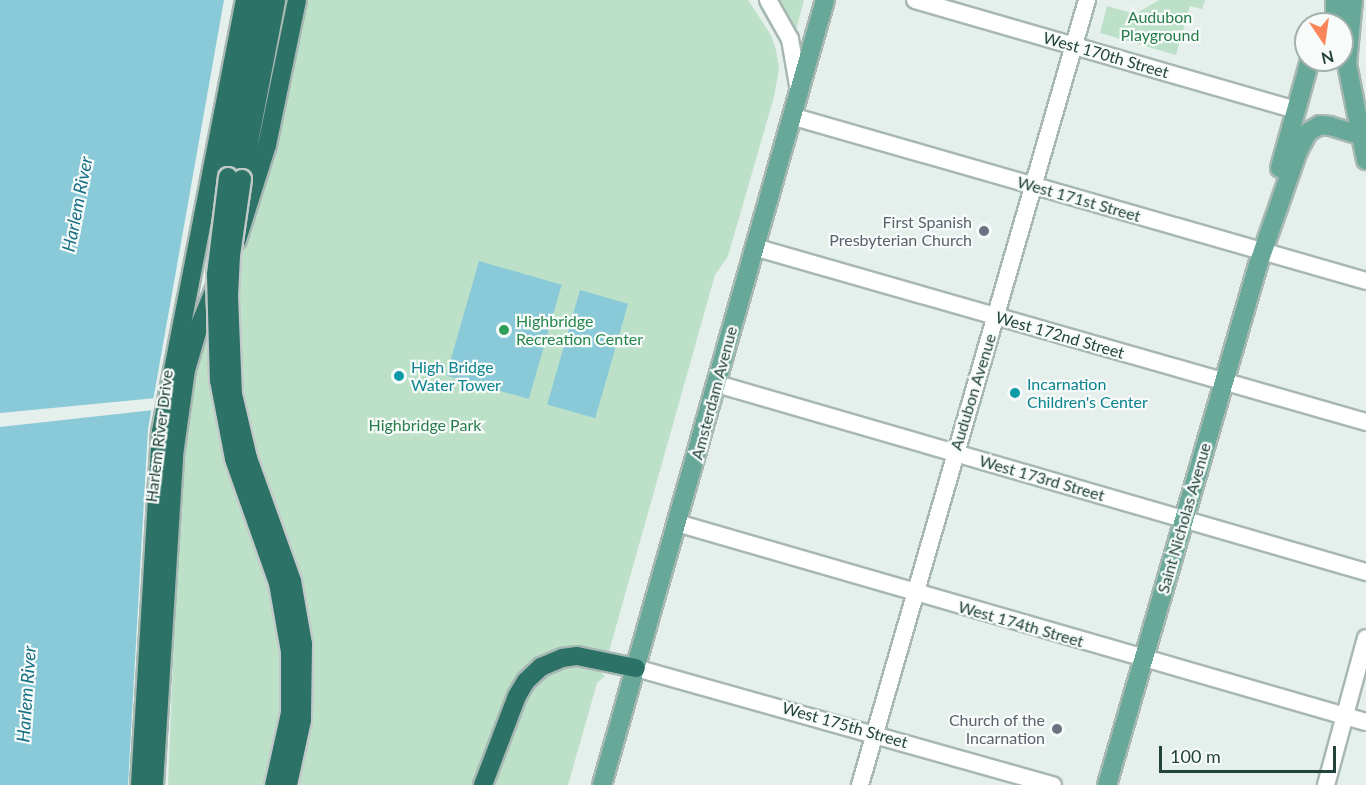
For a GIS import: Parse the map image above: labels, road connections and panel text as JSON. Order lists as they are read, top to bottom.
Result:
{
  "streets": {
    "highway": ["Harlem River Drive"],
    "main road": ["Amsterdam Avenue", "Saint Nicholas Avenue"],
    "street": [
      "West 170th Street",
      "West 171st Street",
      "West 172nd Street",
      "Audubon Avenue",
      "West 173rd Street",
      "West 174th Street",
      "West 175th Street"
    ]
  },
  "crossings": [
    ["West 170th Street", "Audubon Avenue"],
    ["West 170th Street", "Saint Nicholas Avenue"],
    ["West 171st Street", "Audubon Avenue"],
    ["West 171st Street", "Amsterdam Avenue"],
    ["West 171st Street", "Saint Nicholas Avenue"],
    ["West 172nd Street", "Audubon Avenue"],
    ["West 172nd Street", "Amsterdam Avenue"],
    ["West 172nd Street", "Saint Nicholas Avenue"],
    ["Audubon Avenue", "West 173rd Street"],
    ["Audubon Avenue", "West 174th Street"],
    ["Audubon Avenue", "West 175th Street"],
    ["Amsterdam Avenue", "West 173rd Street"],
    ["Amsterdam Avenue", "West 174th Street"],
    ["Amsterdam Avenue", "West 175th Street"],
    ["West 173rd Street", "Saint Nicholas Avenue"],
    ["Saint Nicholas Avenue", "West 174th Street"]
  ],
  "water": ["Harlem River"],
  "parks": ["Audubon Playground", "Highbridge Park"],
  "places": [
    "First Spanish Presbyterian Church",
    "Highbridge Recreation Center",
    "High Bridge Water Tower",
    "Incarnation Children's Center",
    "Church of the Incarnation"
  ],
  "scale_bar": "100 m",
  "north": "bottom"
}
